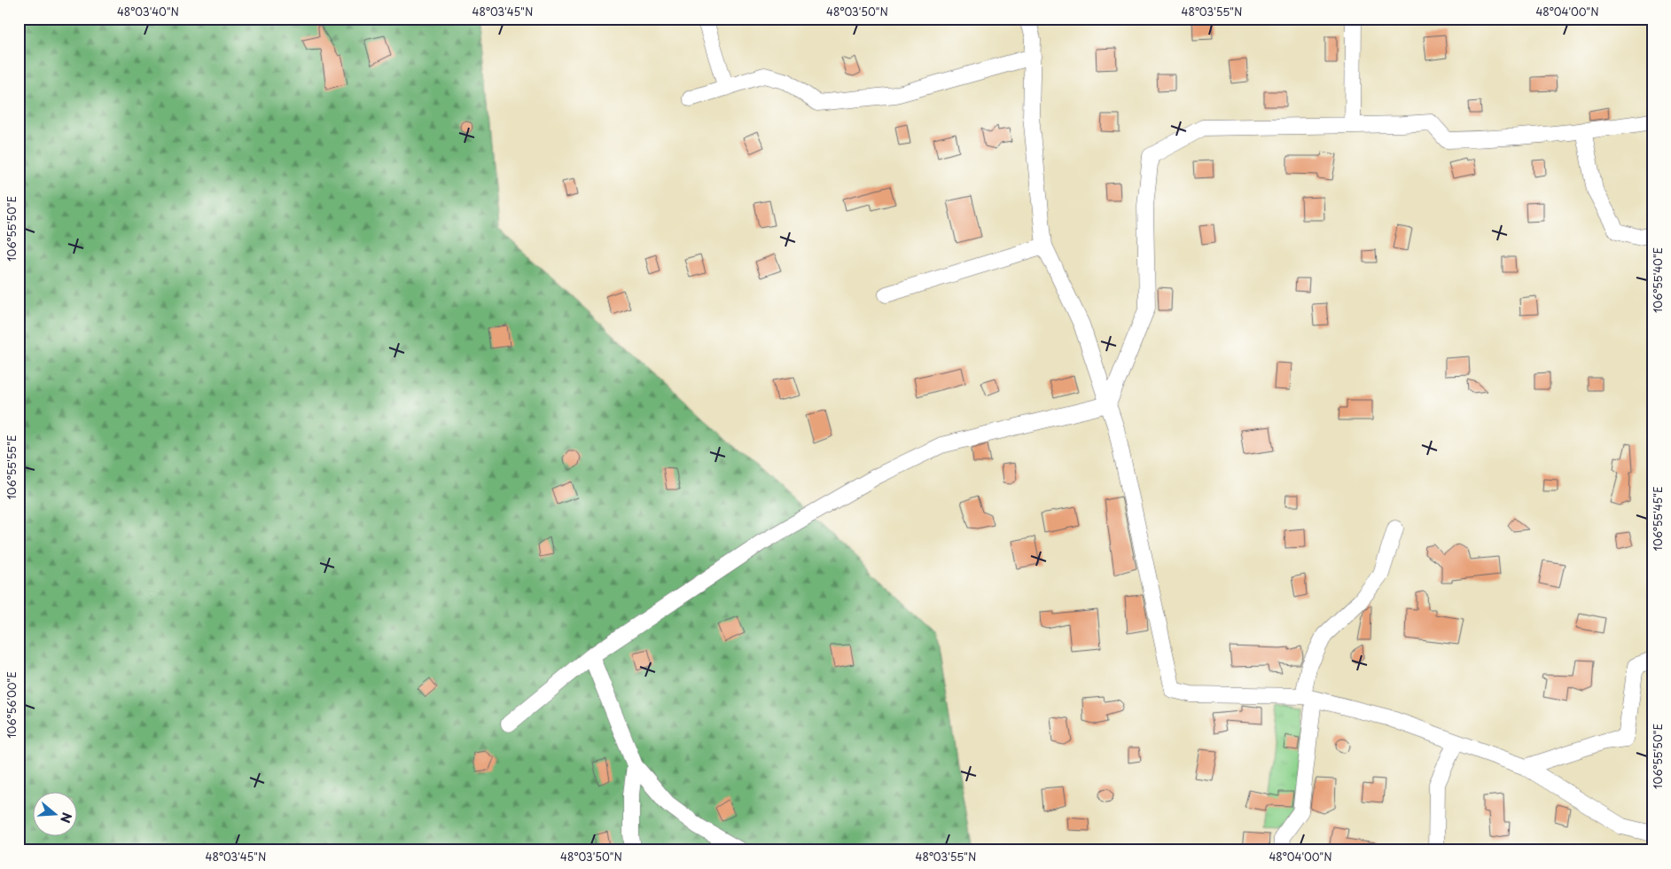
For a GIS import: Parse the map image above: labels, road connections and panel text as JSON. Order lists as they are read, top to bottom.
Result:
{
  "north": "right",
  "coordinates": [
    "48°03'40\"N",
    "48°03'45\"N",
    "48°03'50\"N",
    "48°03'55\"N",
    "48°04'00\"N",
    "106°55'50\"E",
    "106°55'40\"E",
    "106°55'55\"E",
    "106°55'45\"E",
    "106°56'00\"E"
  ]
}
